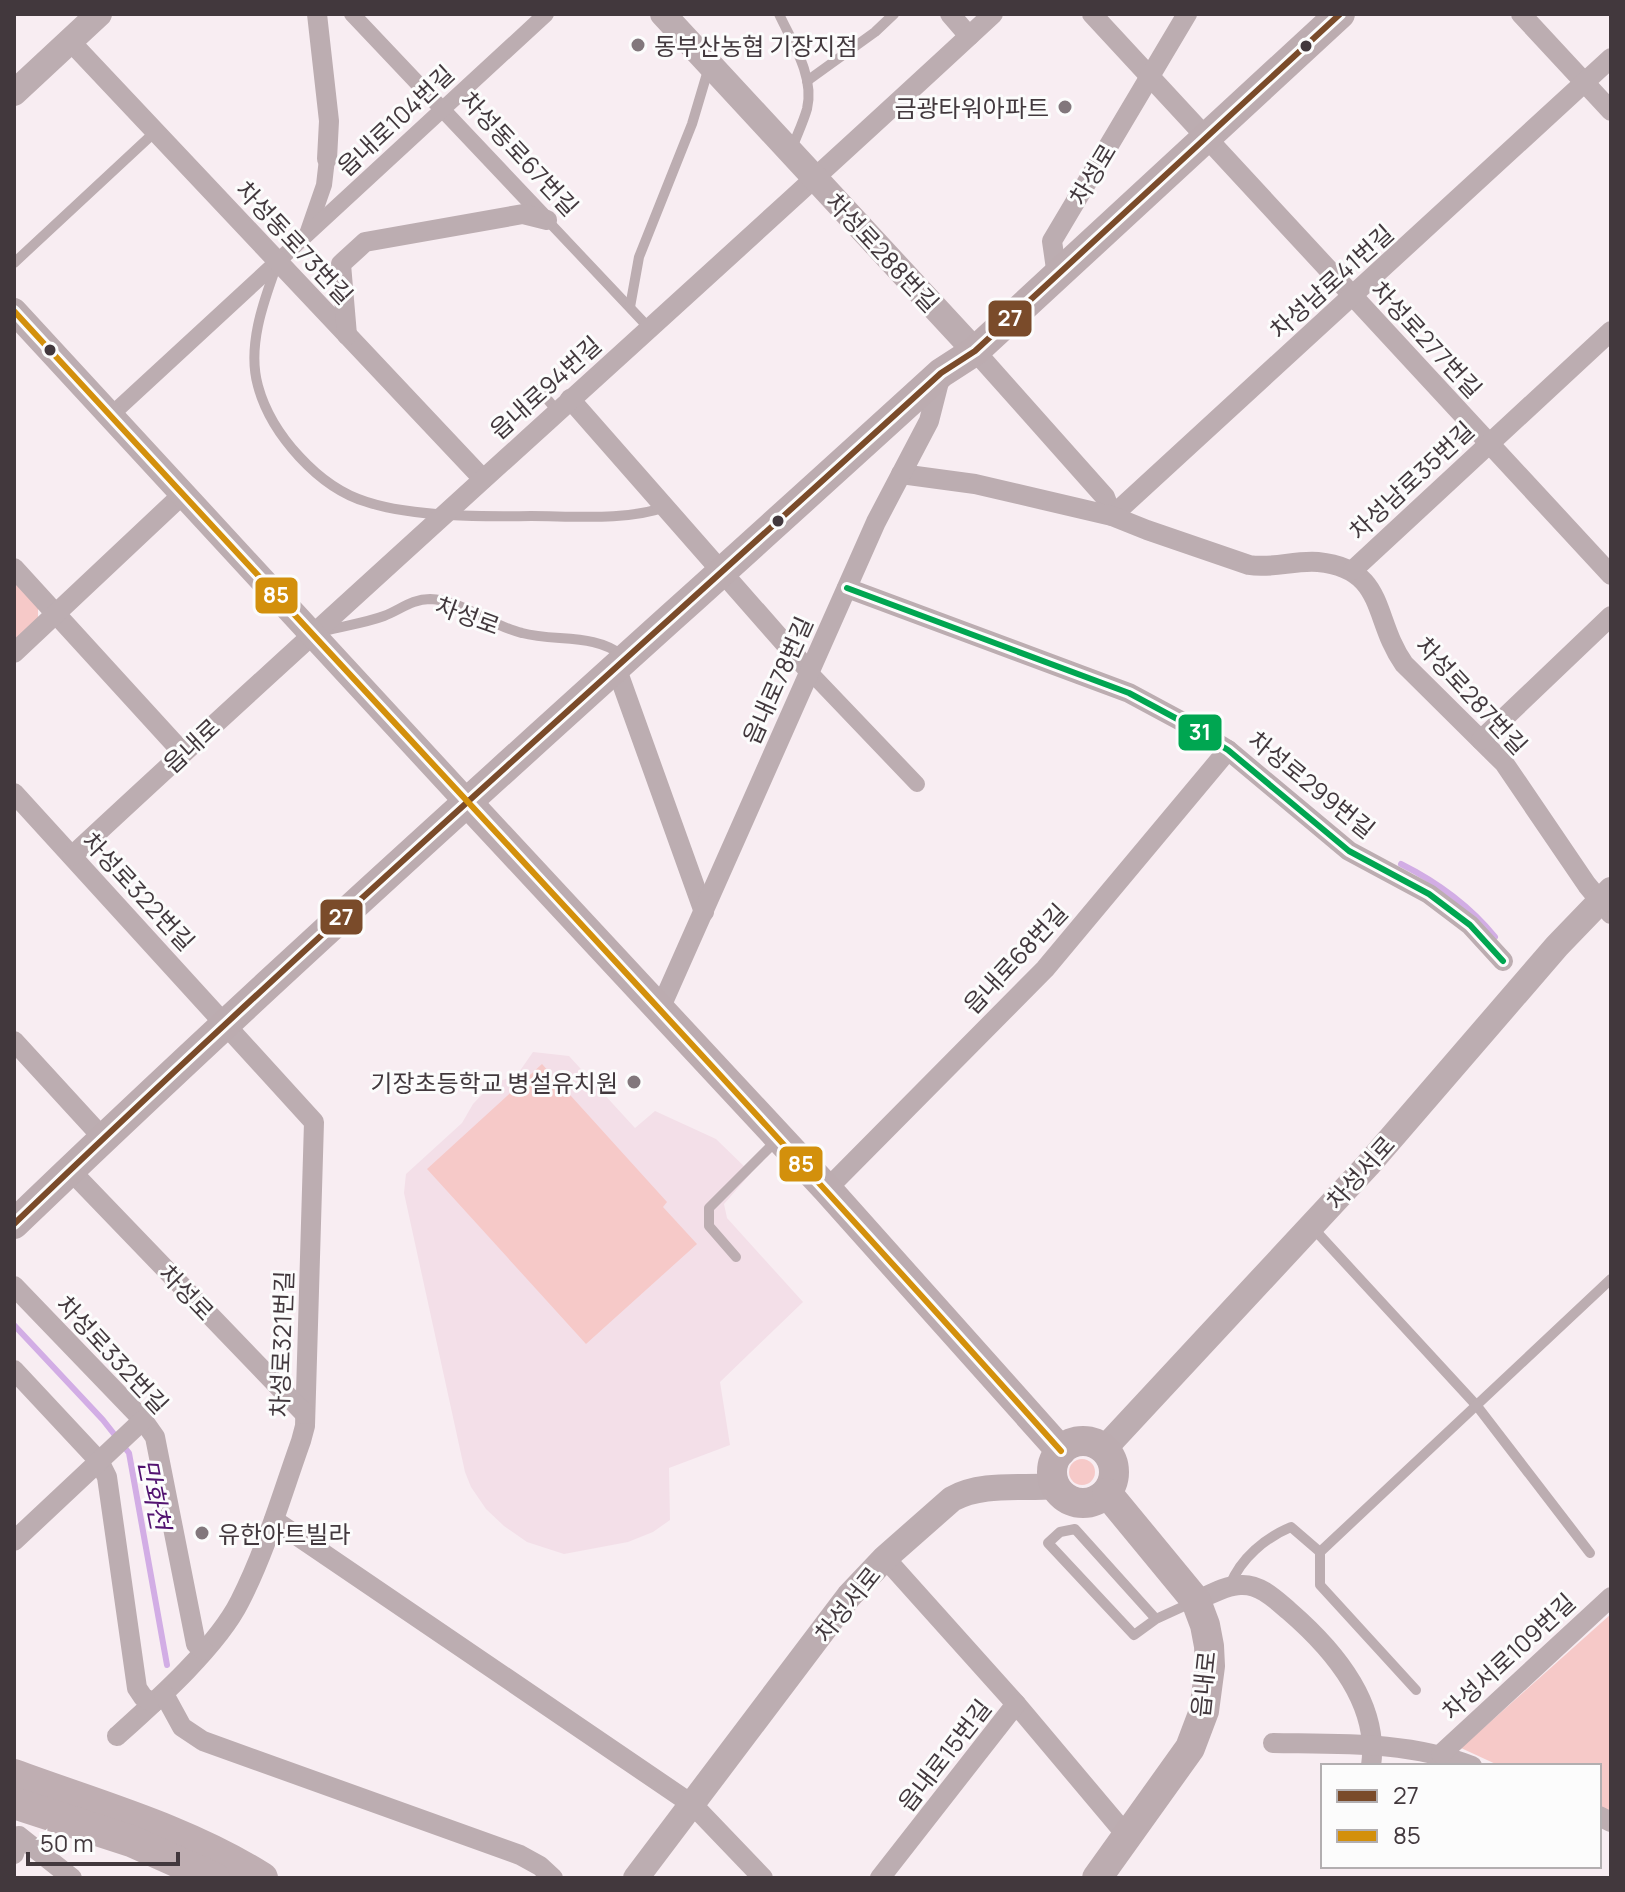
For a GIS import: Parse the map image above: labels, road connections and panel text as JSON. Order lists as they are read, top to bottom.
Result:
{
  "streets": {
    "main road": ["차성로", "읍내로"],
    "street": [
      "읍내로104번길",
      "차성동로67번길",
      "차성동로73번길",
      "차성로288번길",
      "차성남로41번길",
      "차성로277번길",
      "읍내로94번길",
      "차성남로35번길",
      "읍내로78번길",
      "차성로287번길",
      "차성로299번길",
      "차성로322번길",
      "읍내로68번길",
      "차성서로",
      "차성로321번길",
      "차성로332번길",
      "차성서로109번길",
      "읍내로15번길"
    ]
  },
  "crossings": [
    ["읍내로104번길", "차성동로67번길"],
    ["읍내로104번길", "차성동로73번길"],
    ["차성동로67번길", "읍내로94번길"],
    ["차성로", "차성로288번길"],
    ["차성로", "차성로277번길"],
    ["차성로", "읍내로94번길"],
    ["차성로", "읍내로78번길"],
    ["차성로", "읍내로"],
    ["차성로", "차성로322번길"],
    ["차성로", "차성로321번길"],
    ["차성동로73번길", "읍내로94번길"],
    ["차성로288번길", "읍내로94번길"],
    ["차성남로41번길", "차성로277번길"],
    ["차성로277번길", "차성남로35번길"],
    ["읍내로94번길", "읍내로"],
    ["차성남로35번길", "차성로287번길"],
    ["읍내로78번길", "차성로299번길"],
    ["차성로287번길", "차성서로"],
    ["읍내로", "차성로322번길"],
    ["읍내로", "차성서로"],
    ["차성로299번길", "읍내로68번길"],
    ["차성로322번길", "차성로321번길"],
    ["차성서로", "읍내로15번길"],
    ["차성로321번길", "차성로332번길"]
  ],
  "water": ["만화천"],
  "places": [
    "동부산농협 기장지점",
    "금광타워아파트",
    "기장초등학교 병설유치원",
    "유한아트빌라"
  ],
  "lines": ["transit line 27", "transit line 85", "transit line 31"],
  "legend": ["27", "85"],
  "scale_bar": "50 m"
}
